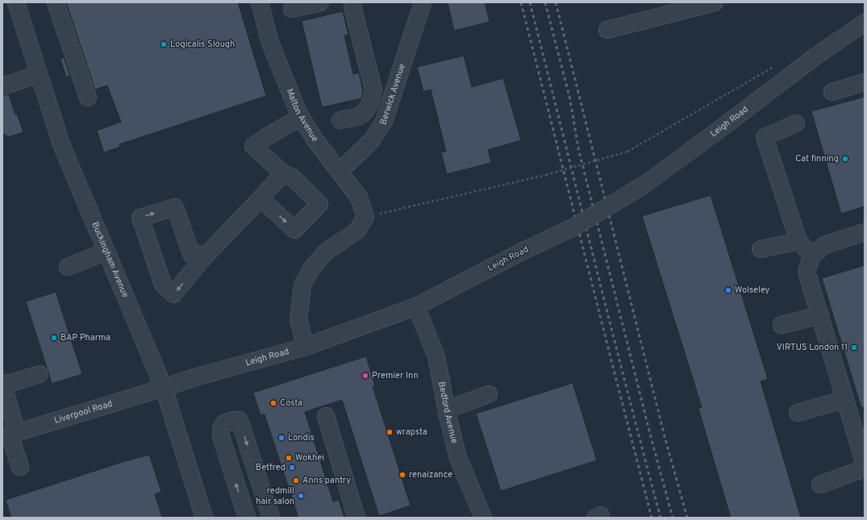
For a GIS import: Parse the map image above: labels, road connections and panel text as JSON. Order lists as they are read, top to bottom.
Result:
{
  "streets": {
    "street": [
      "Berwick Avenue",
      "Malton Avenue",
      "Leigh Road",
      "Buckingham Avenue",
      "Bedford Avenue",
      "Liverpool Road"
    ]
  },
  "crossings": [
    ["Berwick Avenue", "Malton Avenue"],
    ["Leigh Road", "Buckingham Avenue"],
    ["Leigh Road", "Bedford Avenue"],
    ["Leigh Road", "Liverpool Road"],
    ["Buckingham Avenue", "Liverpool Road"]
  ],
  "places": [
    "Logicalis Slough",
    "Cat finning",
    "Wolseley",
    "BAP Pharma",
    "VIRTUS London 11",
    "Premier Inn",
    "Costa",
    "wrapsta",
    "Londis",
    "Wokhei",
    "Betfred",
    "renaizance",
    "Anns pantry",
    "redmill hair salon"
  ]
}
